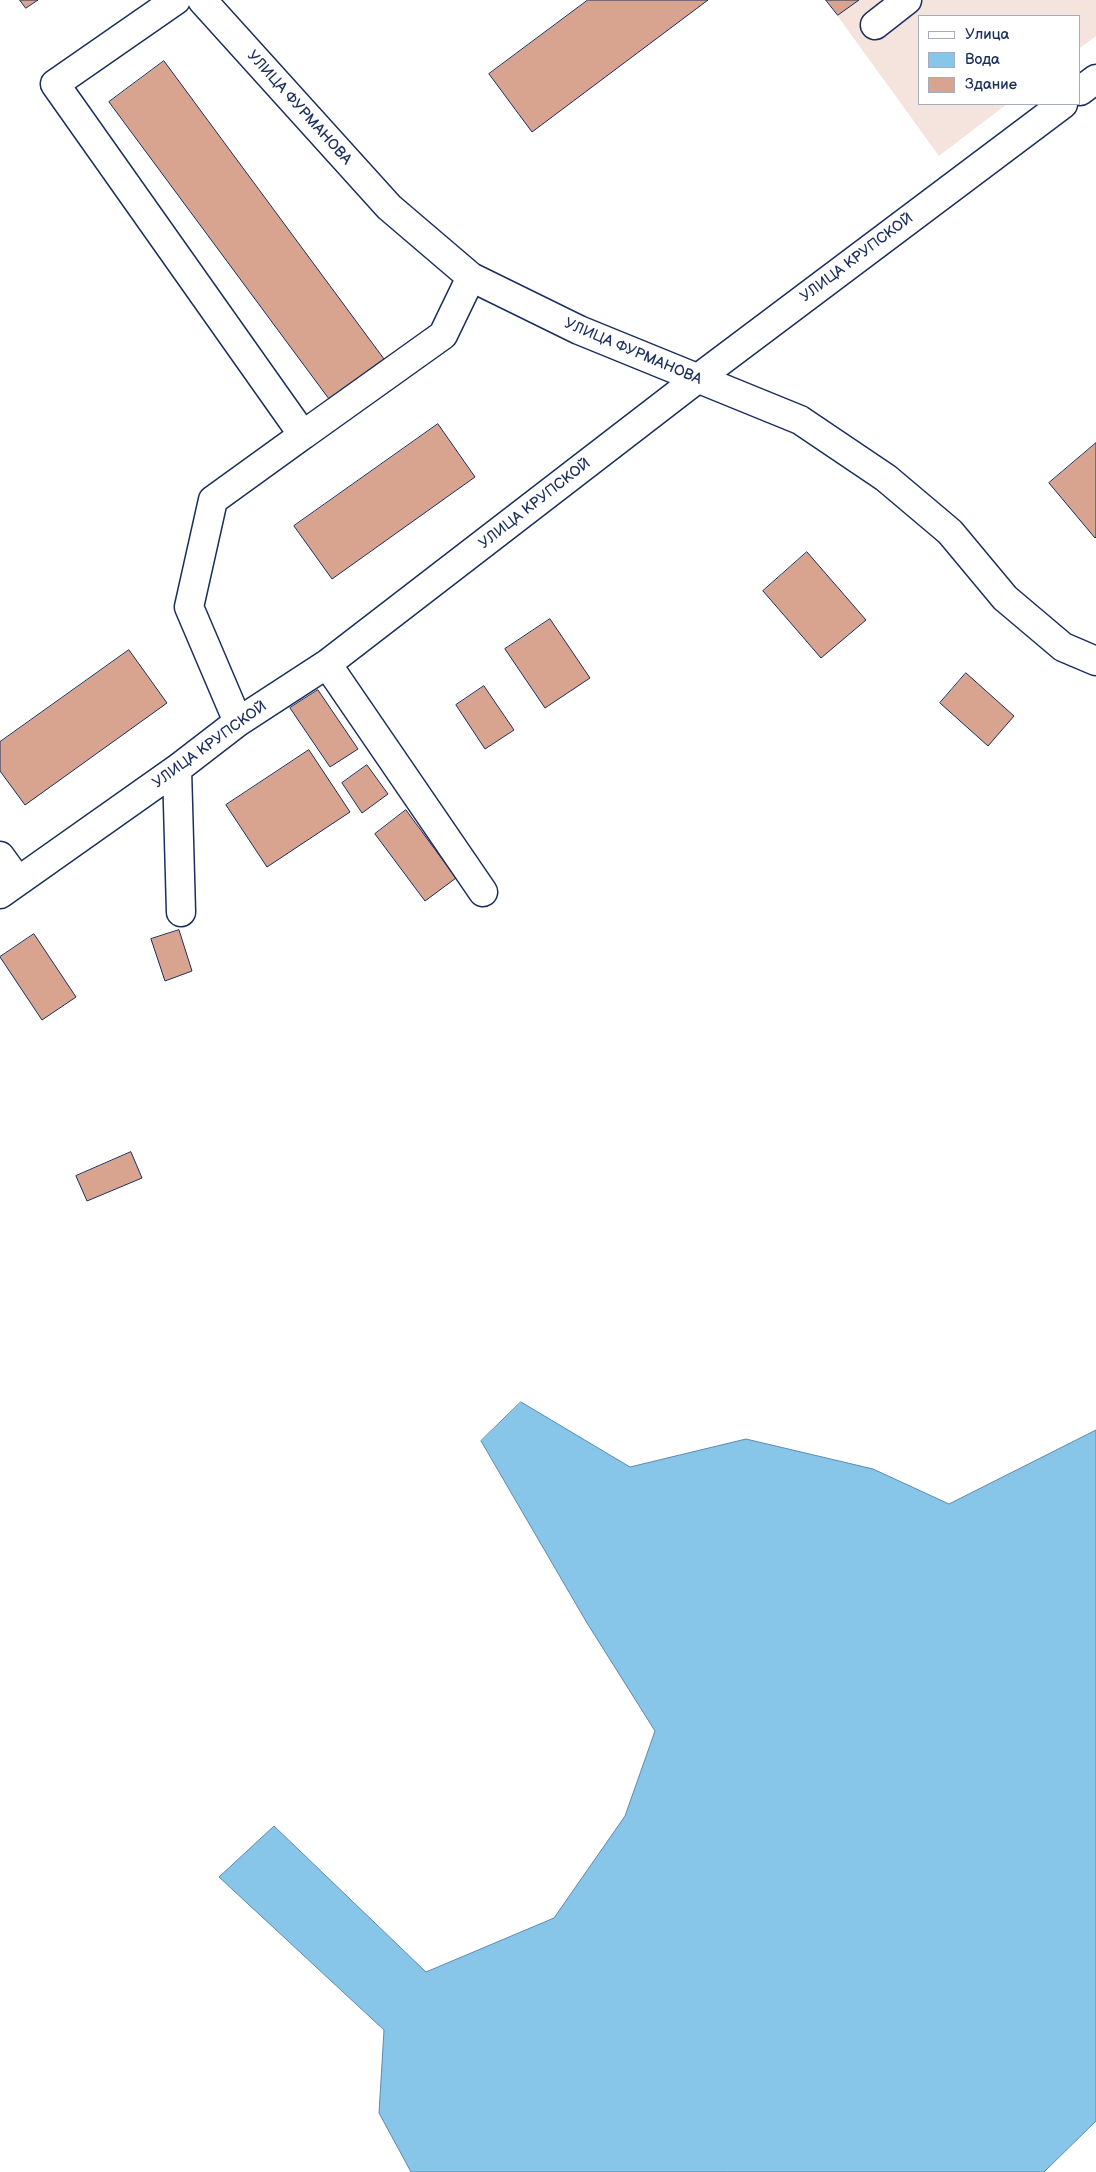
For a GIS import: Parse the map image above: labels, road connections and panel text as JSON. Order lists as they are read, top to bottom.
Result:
{
  "streets": {
    "street": ["УЛИЦА ФУРМАНОВА", "УЛИЦА КРУПСКОЙ"]
  },
  "crossings": [
    ["УЛИЦА ФУРМАНОВА", "УЛИЦА КРУПСКОЙ"]
  ],
  "legend": ["Улица", "Вода", "Здание"]
}
